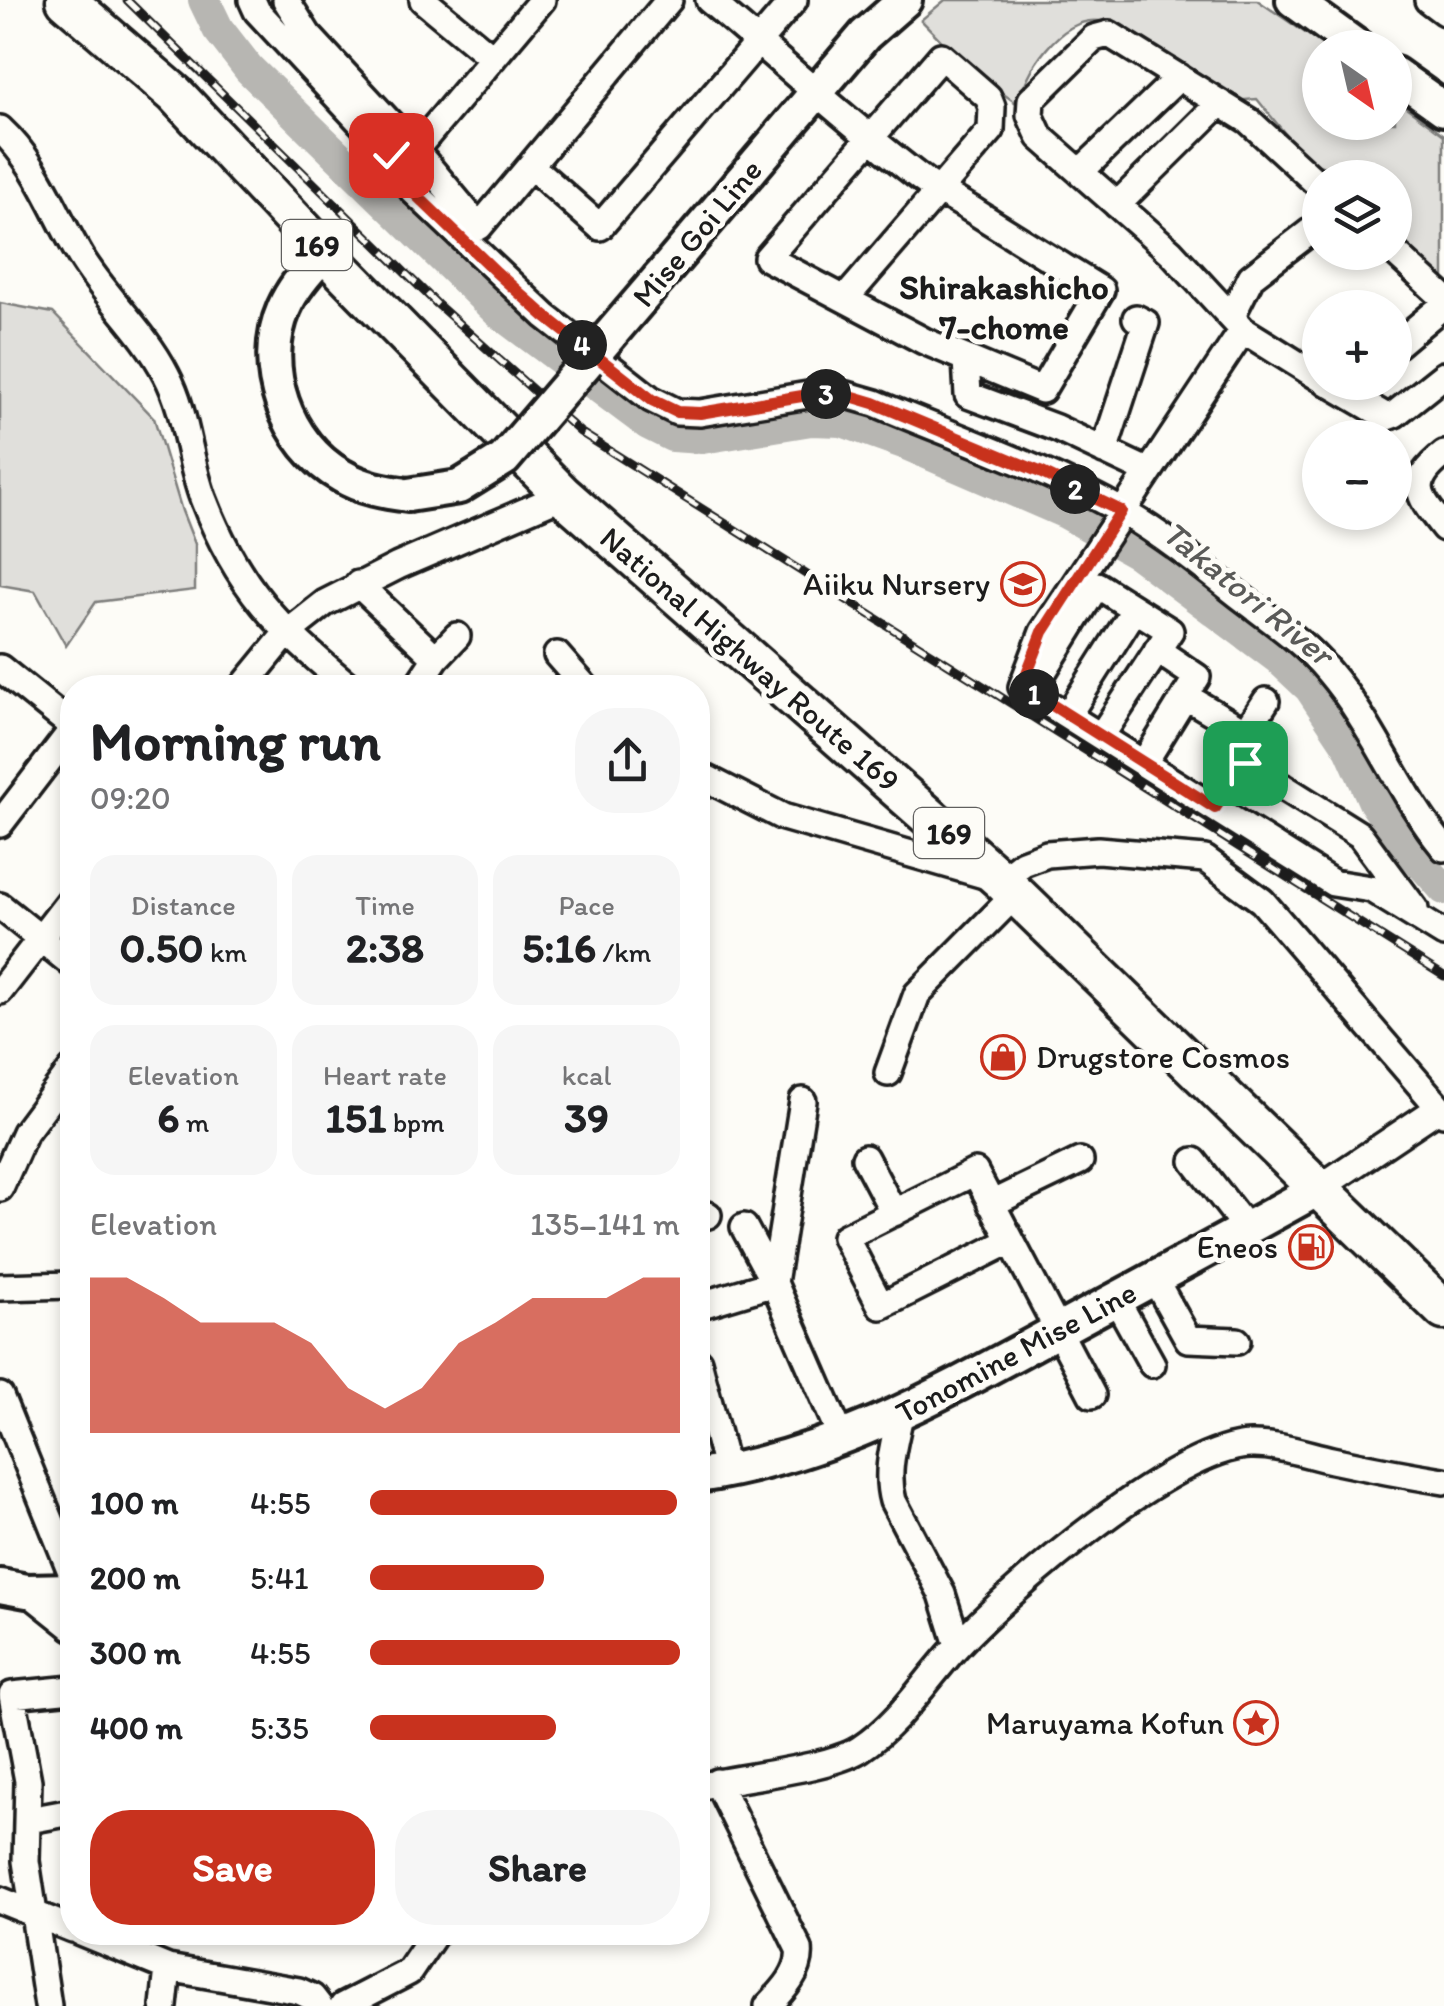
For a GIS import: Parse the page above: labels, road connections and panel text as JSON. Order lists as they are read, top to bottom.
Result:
{
  "streets": {
    "highway": ["169", "National Highway Route 169"],
    "main road": ["Mise Goi Line", "Tonomine Mise Line"]
  },
  "crossings": [
    ["Mise Goi Line", "National Highway Route 169"],
    ["National Highway Route 169", "Tonomine Mise Line"]
  ],
  "districts": ["Shirakashicho 7-chome"],
  "water": ["Takatori River"],
  "places": {
    "school or university": ["Aiiku Nursery"],
    "shop": ["Drugstore Cosmos"],
    "fuel station": ["Eneos"],
    "place": ["Maruyama Kofun"]
  },
  "north": "bottom right",
  "page": {
    "map_buttons": ["+", "−"],
    "pins": [
      "4",
      "3",
      "2",
      "1"
    ],
    "heading": ["Morning run", "09:20"],
    "stats": [
      ["Distance", "0.50 km"],
      ["Time", "2:38"],
      ["Pace", "5:16 /km"],
      ["Elevation", "6 m"],
      ["Heart rate", "151 bpm"],
      ["kcal", "39"]
    ],
    "chart": ["Elevation", "135–141 m"],
    "list": [
      {
        "name": "100 m",
        "note": "4:55"
      },
      {
        "name": "200 m",
        "note": "5:41"
      },
      {
        "name": "300 m",
        "note": "4:55"
      },
      {
        "name": "400 m",
        "note": "5:35"
      }
    ],
    "buttons": ["Save", "Share"]
  }
}
